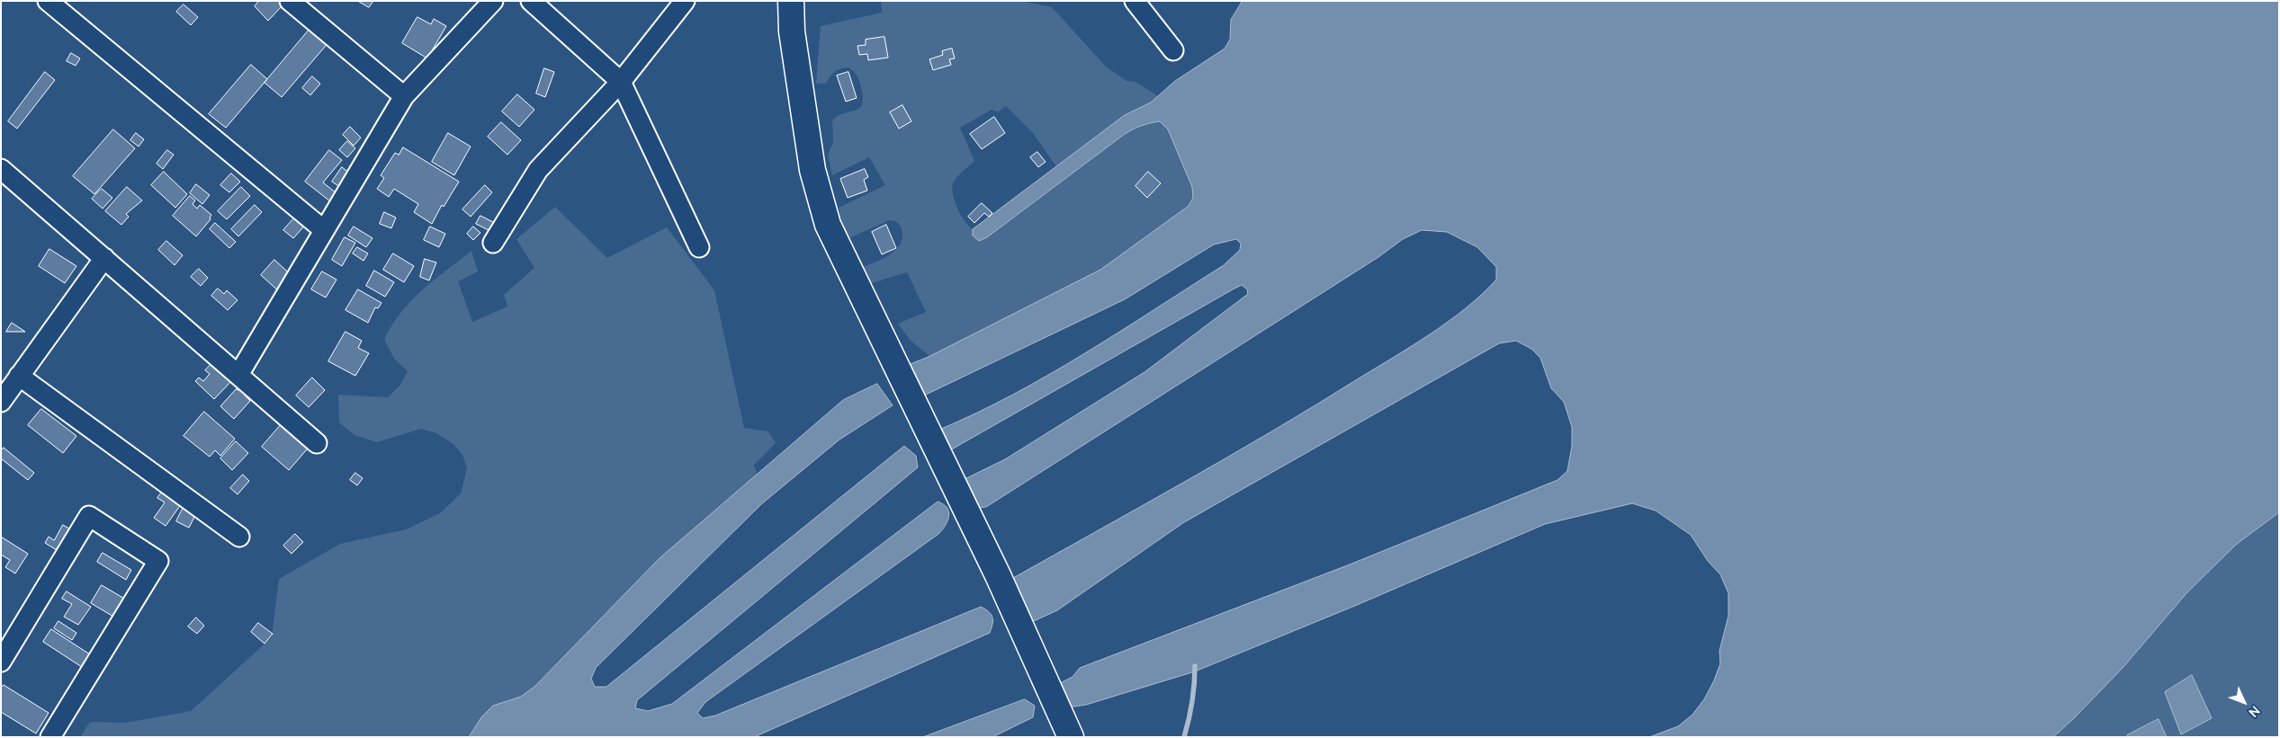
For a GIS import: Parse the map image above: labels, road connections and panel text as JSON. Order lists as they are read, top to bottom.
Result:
{
  "north": "bottom right"
}
